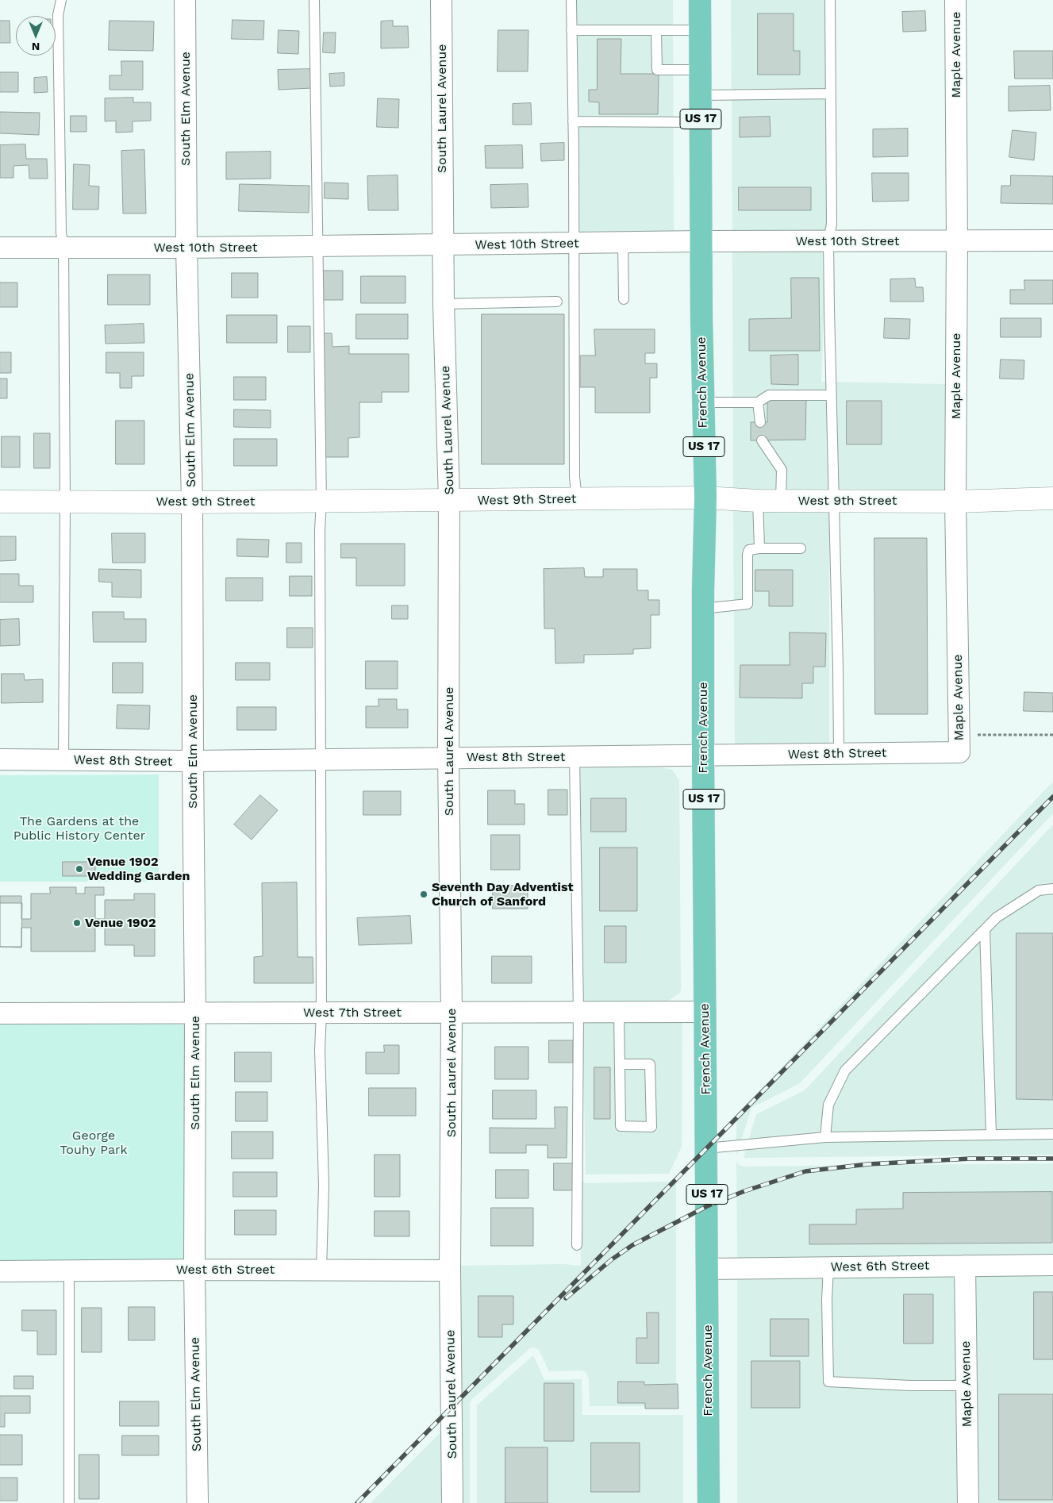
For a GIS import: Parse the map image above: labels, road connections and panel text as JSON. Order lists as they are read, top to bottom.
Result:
{
  "streets": {
    "main road": ["US 17", "French Avenue"],
    "street": [
      "Maple Avenue",
      "South Elm Avenue",
      "South Laurel Avenue",
      "West 10th Street",
      "West 9th Street",
      "West 8th Street",
      "West 7th Street",
      "West 6th Street"
    ]
  },
  "crossings": [
    ["Maple Avenue", "West 10th Street"],
    ["Maple Avenue", "West 9th Street"],
    ["Maple Avenue", "West 8th Street"],
    ["Maple Avenue", "West 6th Street"],
    ["South Elm Avenue", "West 10th Street"],
    ["South Elm Avenue", "West 9th Street"],
    ["South Elm Avenue", "West 8th Street"],
    ["South Elm Avenue", "West 7th Street"],
    ["South Elm Avenue", "West 6th Street"],
    ["South Laurel Avenue", "West 10th Street"],
    ["South Laurel Avenue", "West 9th Street"],
    ["South Laurel Avenue", "West 8th Street"],
    ["South Laurel Avenue", "West 7th Street"],
    ["South Laurel Avenue", "West 6th Street"],
    ["West 10th Street", "French Avenue"],
    ["French Avenue", "West 9th Street"],
    ["French Avenue", "West 8th Street"],
    ["French Avenue", "West 7th Street"],
    ["French Avenue", "West 6th Street"]
  ],
  "parks": ["The Gardens at the Public History Center", "George Touhy Park"],
  "places": ["Venue 1902 Wedding Garden", "Seventh Day Adventist Church of Sanford", "Venue 1902"],
  "north": "bottom"
}
